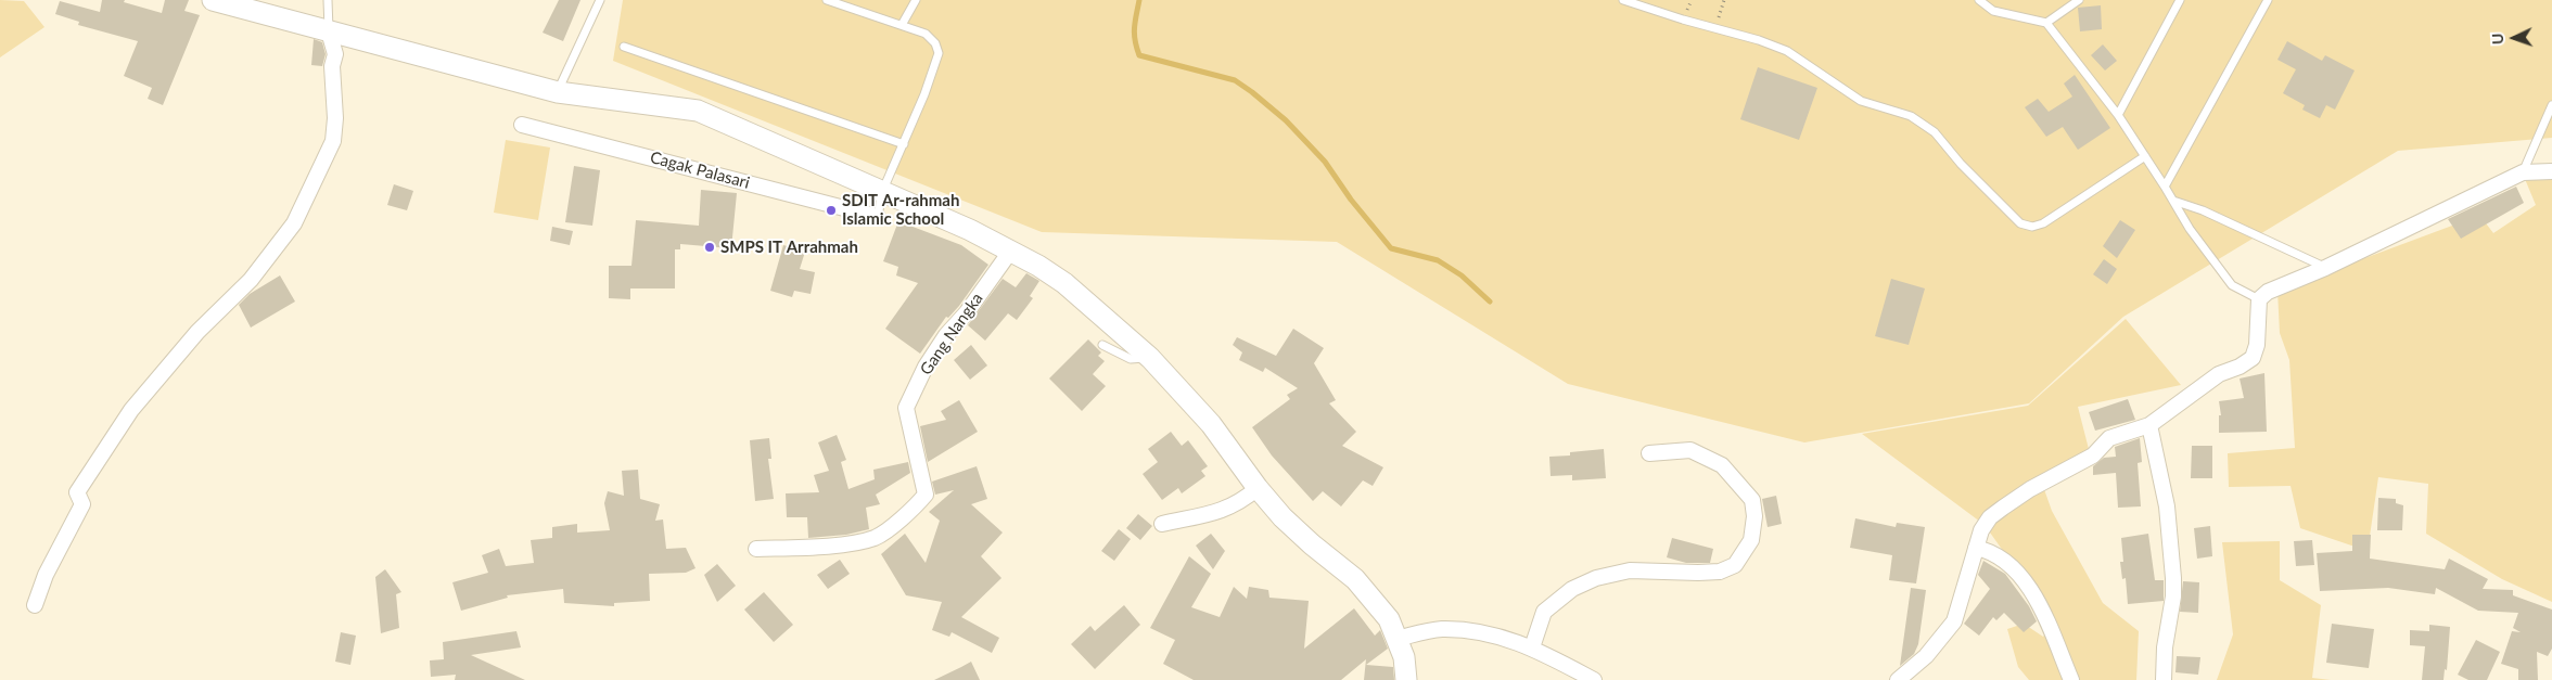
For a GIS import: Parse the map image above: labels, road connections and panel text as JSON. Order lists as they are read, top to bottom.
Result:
{
  "streets": {
    "street": ["Cagak Palasari", "Gang Nangka"]
  },
  "places": ["SDIT Ar-rahmah Islamic School", "SMPS IT Arrahmah"],
  "north": "left"
}
